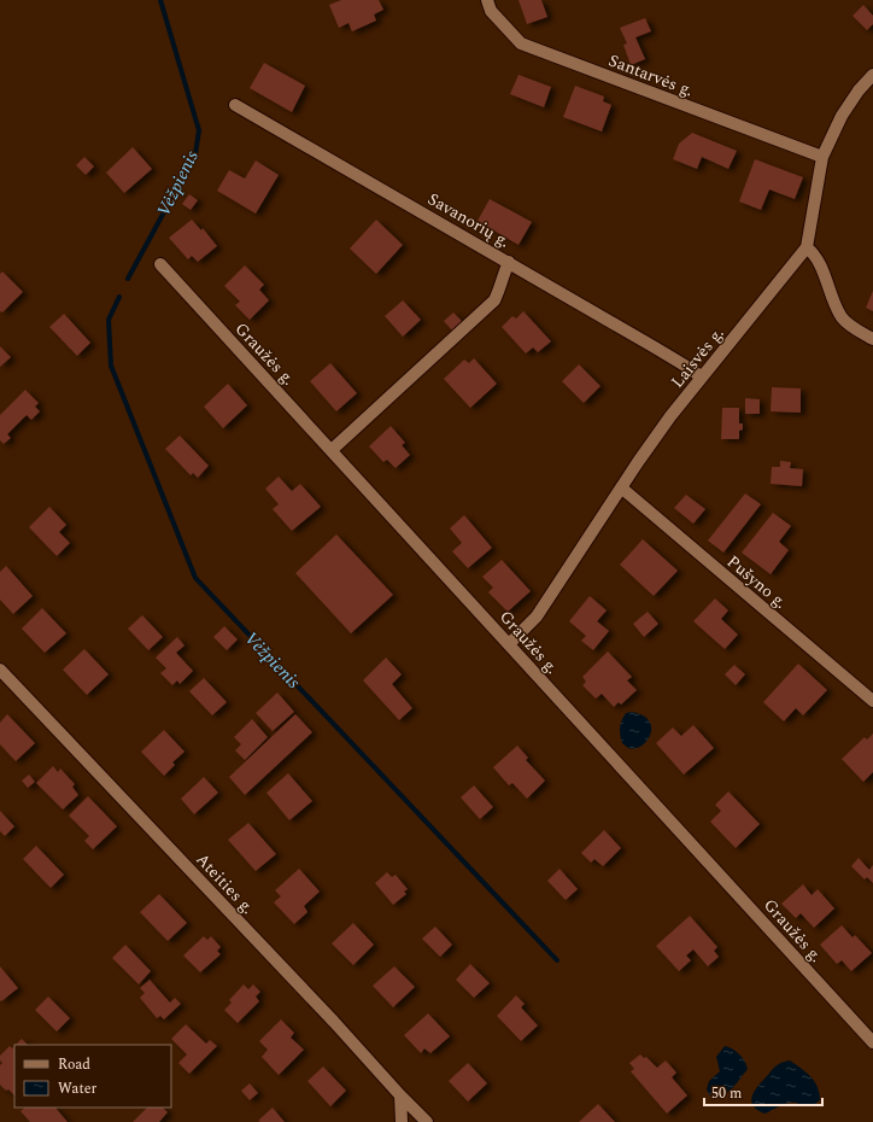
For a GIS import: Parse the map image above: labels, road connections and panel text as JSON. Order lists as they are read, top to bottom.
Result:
{
  "streets": {
    "street": [
      "Santarvės g.",
      "Savanorių g.",
      "Graužės g.",
      "Laisvės g.",
      "Pušyno g.",
      "Ateities g."
    ]
  },
  "crossings": [
    ["Santarvės g.", "Laisvės g."],
    ["Savanorių g.", "Graužės g."],
    ["Graužės g.", "Laisvės g."],
    ["Laisvės g.", "Pušyno g."]
  ],
  "water": ["Vėžpienis"],
  "legend": ["Road", "Water"],
  "scale_bar": "50 m"
}
